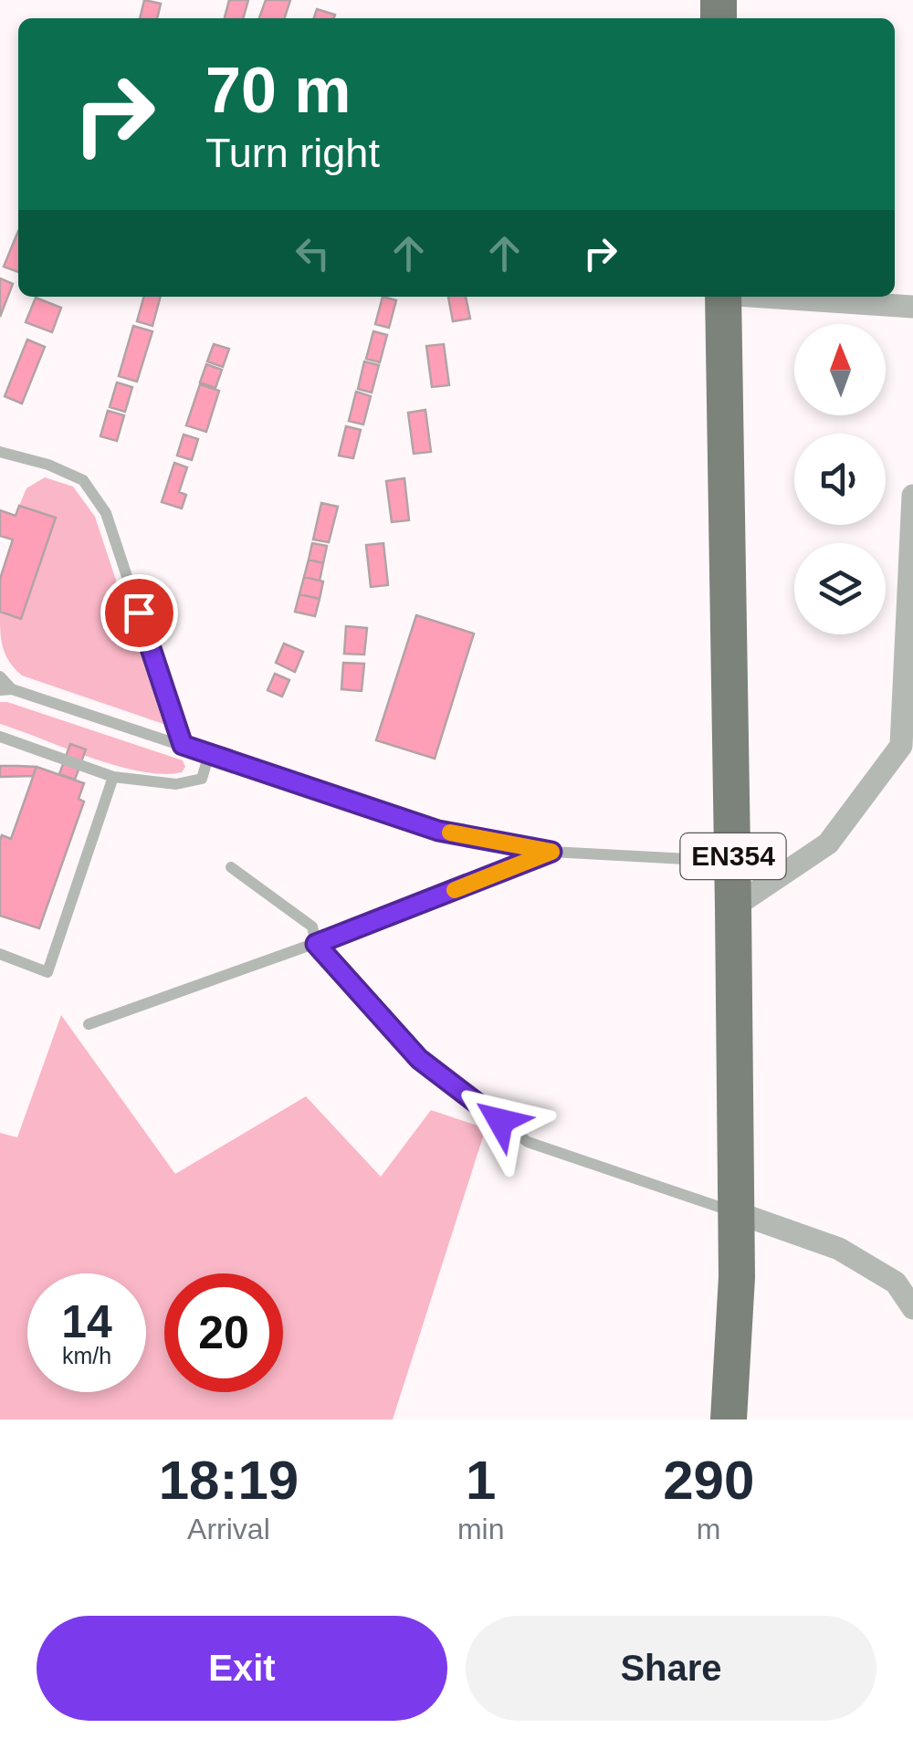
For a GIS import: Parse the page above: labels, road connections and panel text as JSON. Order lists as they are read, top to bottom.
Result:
{
  "streets": {
    "main road": ["EN354"]
  },
  "north": "top",
  "page": {
    "turn": ["70 m", "Turn right"],
    "speed": "14 km/h",
    "limit": "20",
    "eta": [
      "18:19",
      "Arrival",
      "1",
      "min",
      "290",
      "m"
    ],
    "buttons": ["Exit", "Share"]
  }
}
